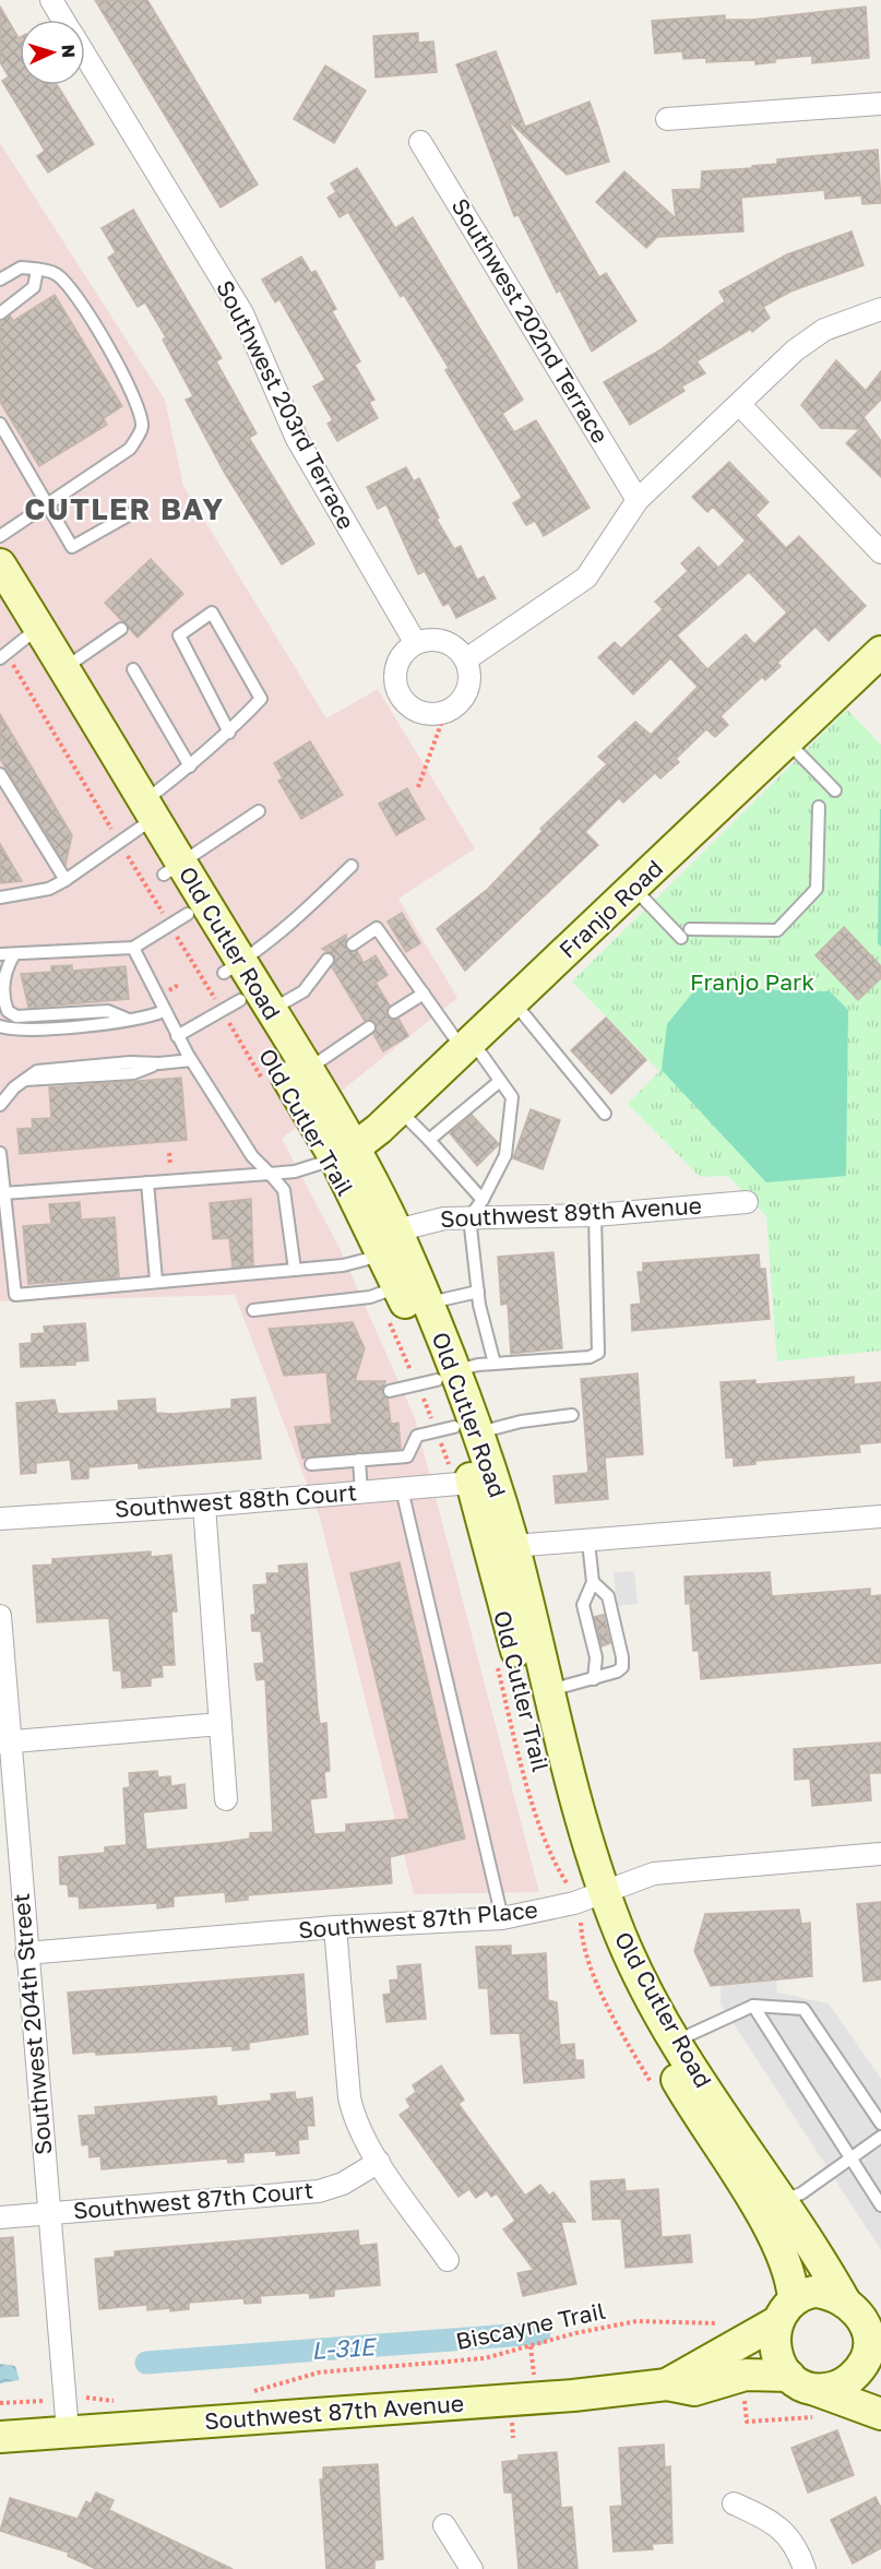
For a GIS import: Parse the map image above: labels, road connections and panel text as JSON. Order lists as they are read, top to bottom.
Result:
{
  "streets": {
    "main road": ["Franjo Road", "Old Cutler Road", "Southwest 87th Avenue"],
    "street": [
      "Southwest 202nd Terrace",
      "Southwest 203rd Terrace",
      "Southwest 89th Avenue",
      "Southwest 88th Court",
      "Southwest 87th Place",
      "Southwest 204th Street",
      "Southwest 87th Court"
    ],
    "path": ["Old Cutler Trail", "Biscayne Trail"]
  },
  "crossings": [
    ["Franjo Road", "Old Cutler Road"],
    ["Old Cutler Road", "Old Cutler Trail"],
    ["Old Cutler Road", "Southwest 89th Avenue"],
    ["Old Cutler Road", "Southwest 88th Court"],
    ["Old Cutler Road", "Southwest 87th Place"],
    ["Old Cutler Road", "Southwest 87th Avenue"],
    ["Old Cutler Trail", "Southwest 87th Place"],
    ["Southwest 87th Place", "Southwest 204th Street"],
    ["Southwest 204th Street", "Southwest 87th Court"],
    ["Southwest 204th Street", "Southwest 87th Avenue"]
  ],
  "districts": ["CUTLER BAY"],
  "water": ["L-31E"],
  "parks": ["Franjo Park"],
  "north": "right"
}
